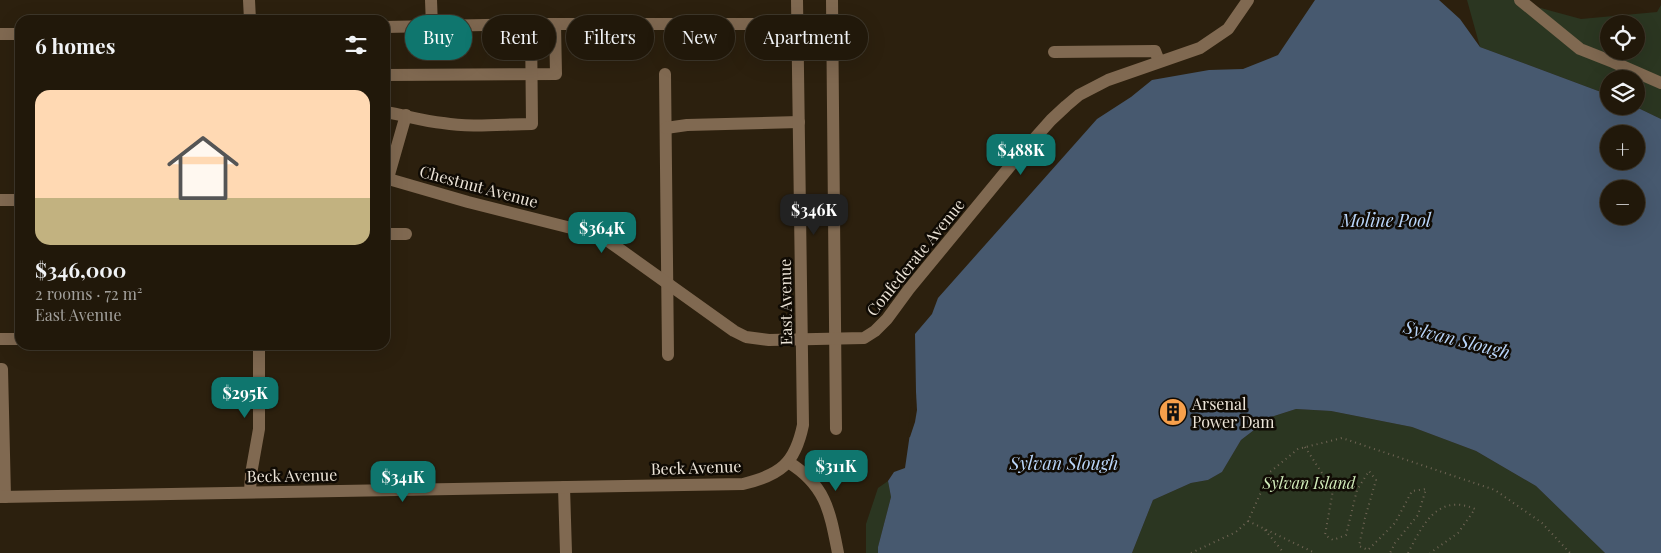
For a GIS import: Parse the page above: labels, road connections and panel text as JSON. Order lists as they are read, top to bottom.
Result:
{
  "streets": {
    "street": [
      "Chestnut Avenue",
      "Confederate Avenue",
      "East Avenue",
      "Beck Avenue"
    ]
  },
  "crossings": [
    ["Chestnut Avenue", "Confederate Avenue"],
    ["Chestnut Avenue", "East Avenue"],
    ["Confederate Avenue", "East Avenue"],
    ["East Avenue", "Beck Avenue"]
  ],
  "water": ["Moline Pool", "Sylvan Slough"],
  "parks": ["Sylvan Island"],
  "places": {
    "building": ["Arsenal Power Dam"]
  },
  "page": {
    "map_buttons": ["+", "−"],
    "chip": [
      "Buy",
      "Rent",
      "Filters",
      "New",
      "Apartment"
    ],
    "heading": "6 homes",
    "list": [
      {
        "name": "$346,000",
        "note": "2 rooms · 72 m² · East Avenue"
      }
    ],
    "price": [
      "$488K",
      "$346K",
      "$364K",
      "$295K",
      "$311K",
      "$341K"
    ]
  }
}
